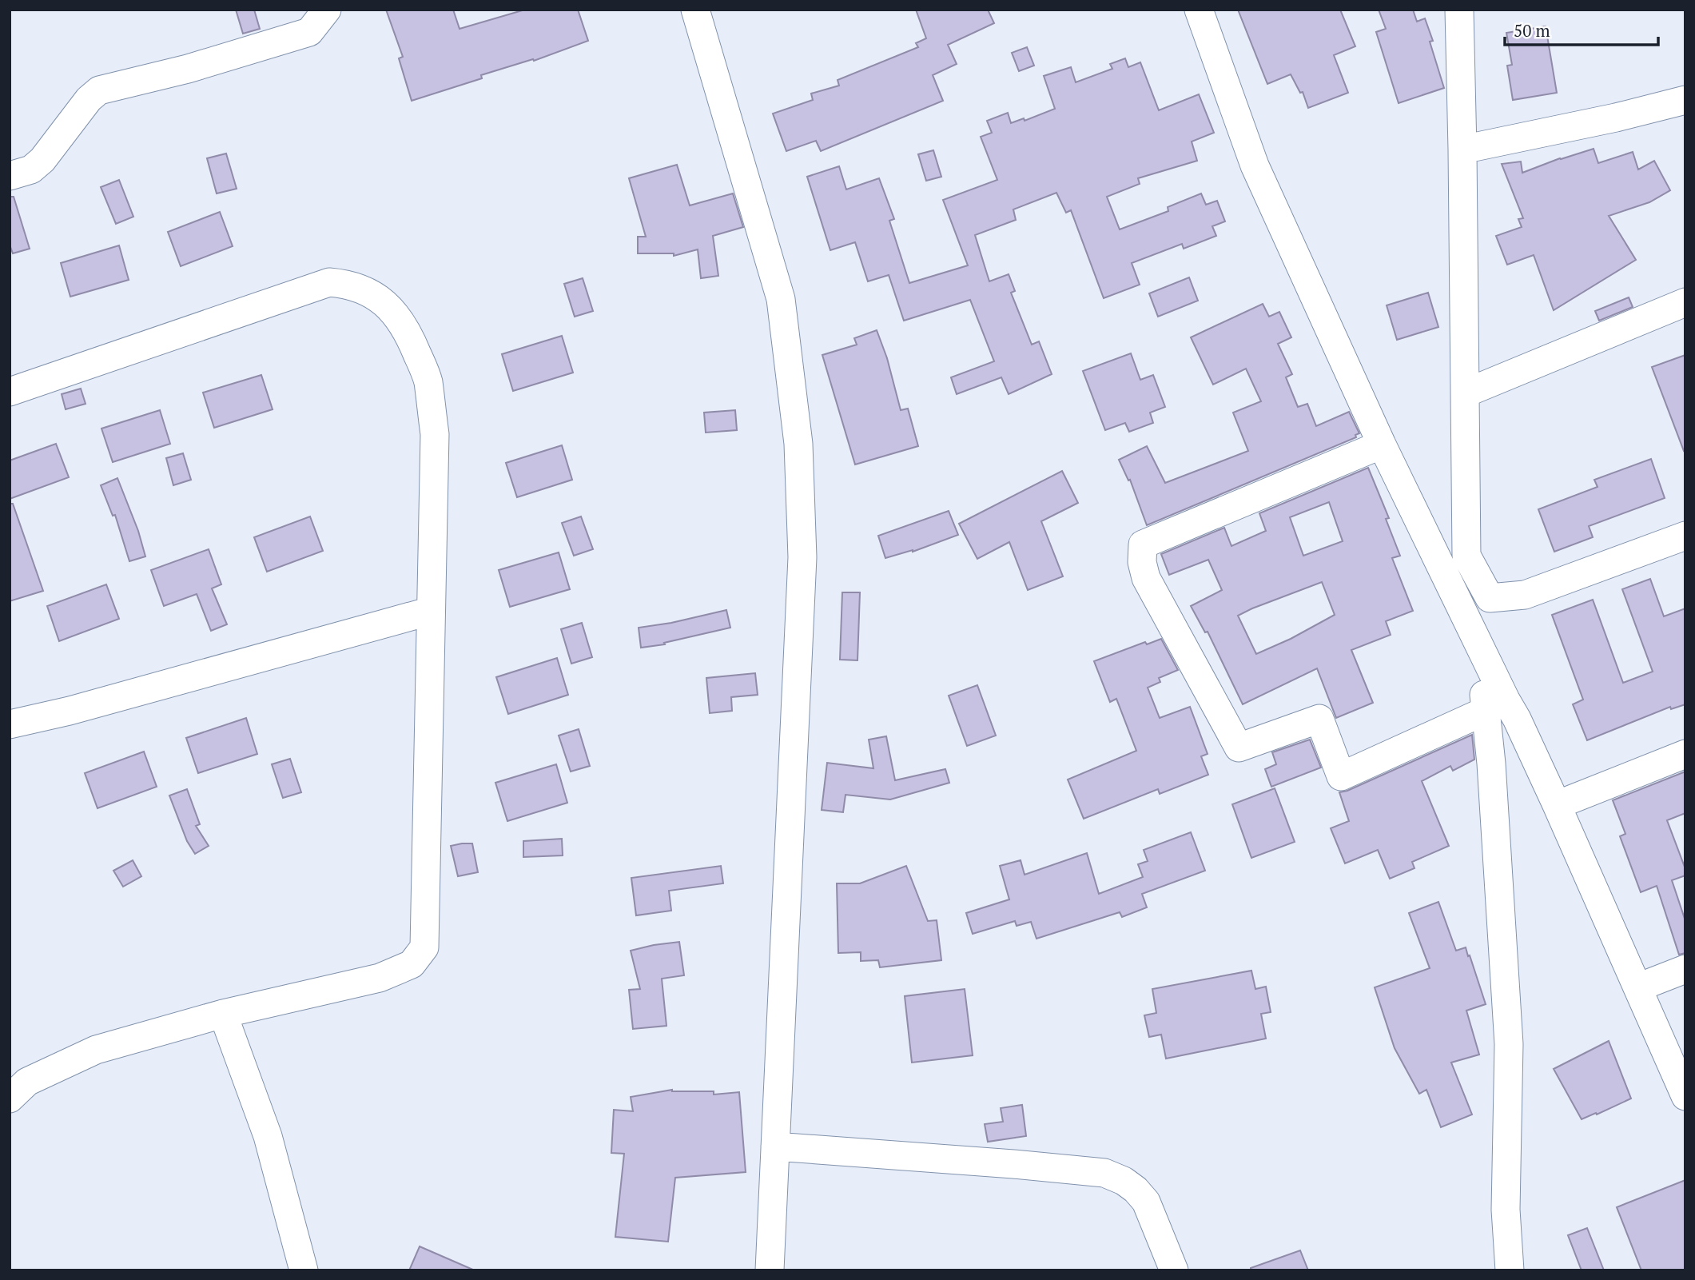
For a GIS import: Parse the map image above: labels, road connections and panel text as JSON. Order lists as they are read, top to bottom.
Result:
{
  "scale_bar": "50 m"
}
